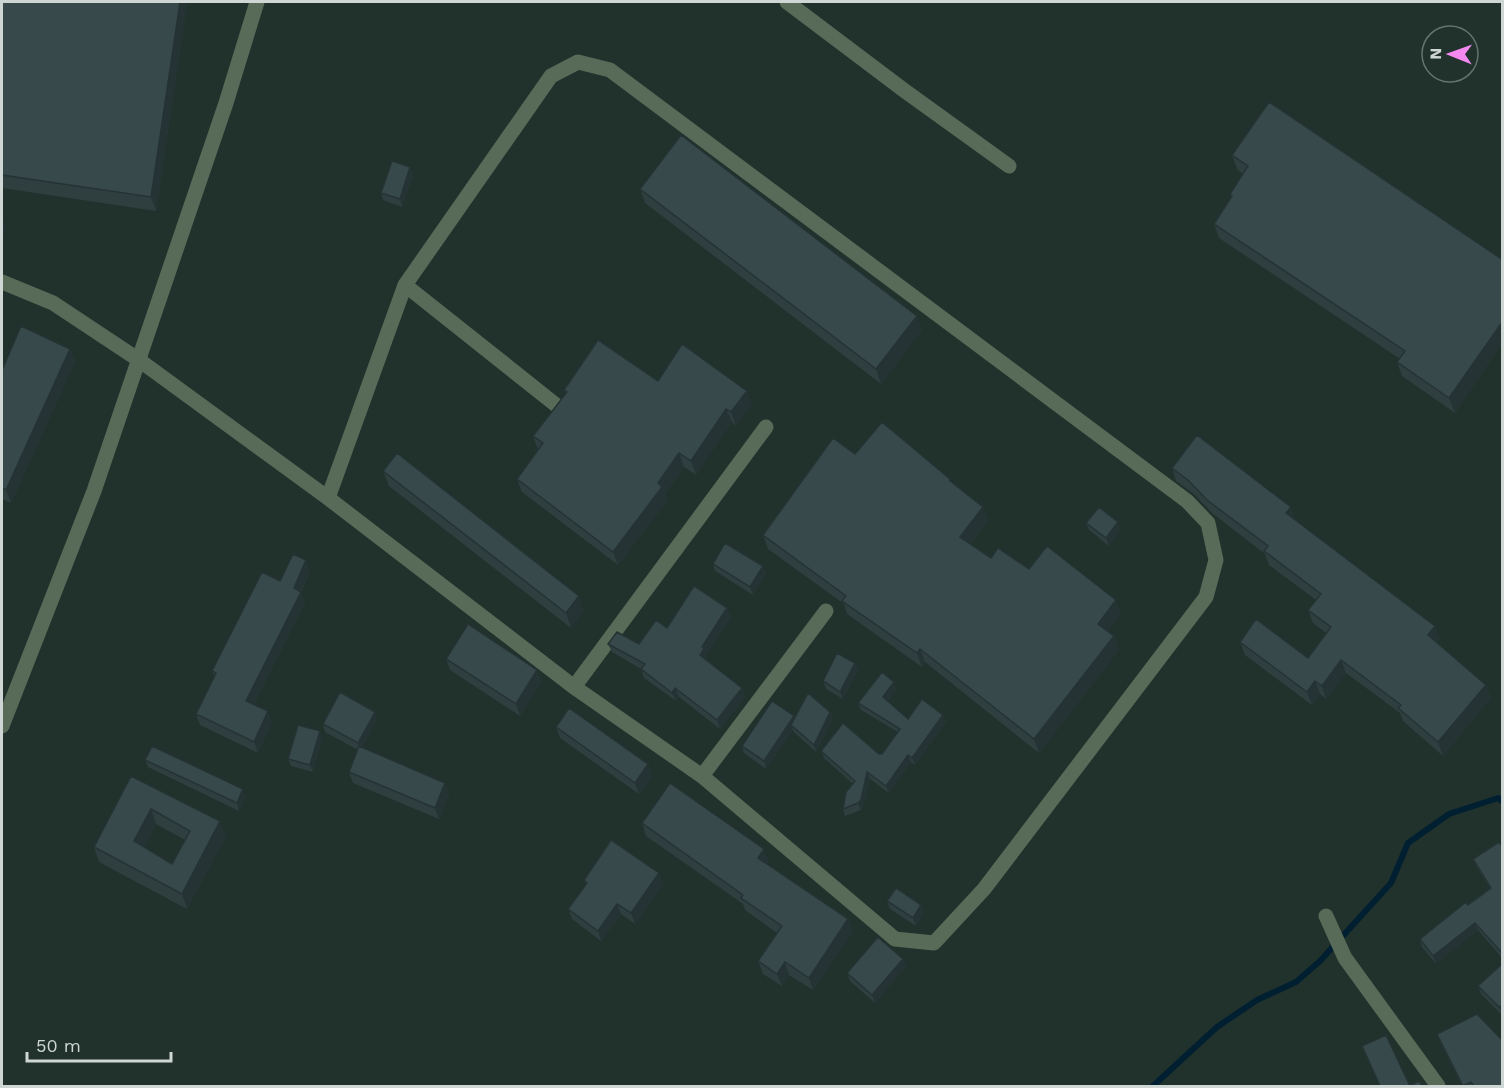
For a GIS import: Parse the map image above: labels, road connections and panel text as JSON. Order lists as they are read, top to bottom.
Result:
{
  "scale_bar": "50 m",
  "north": "left"
}
